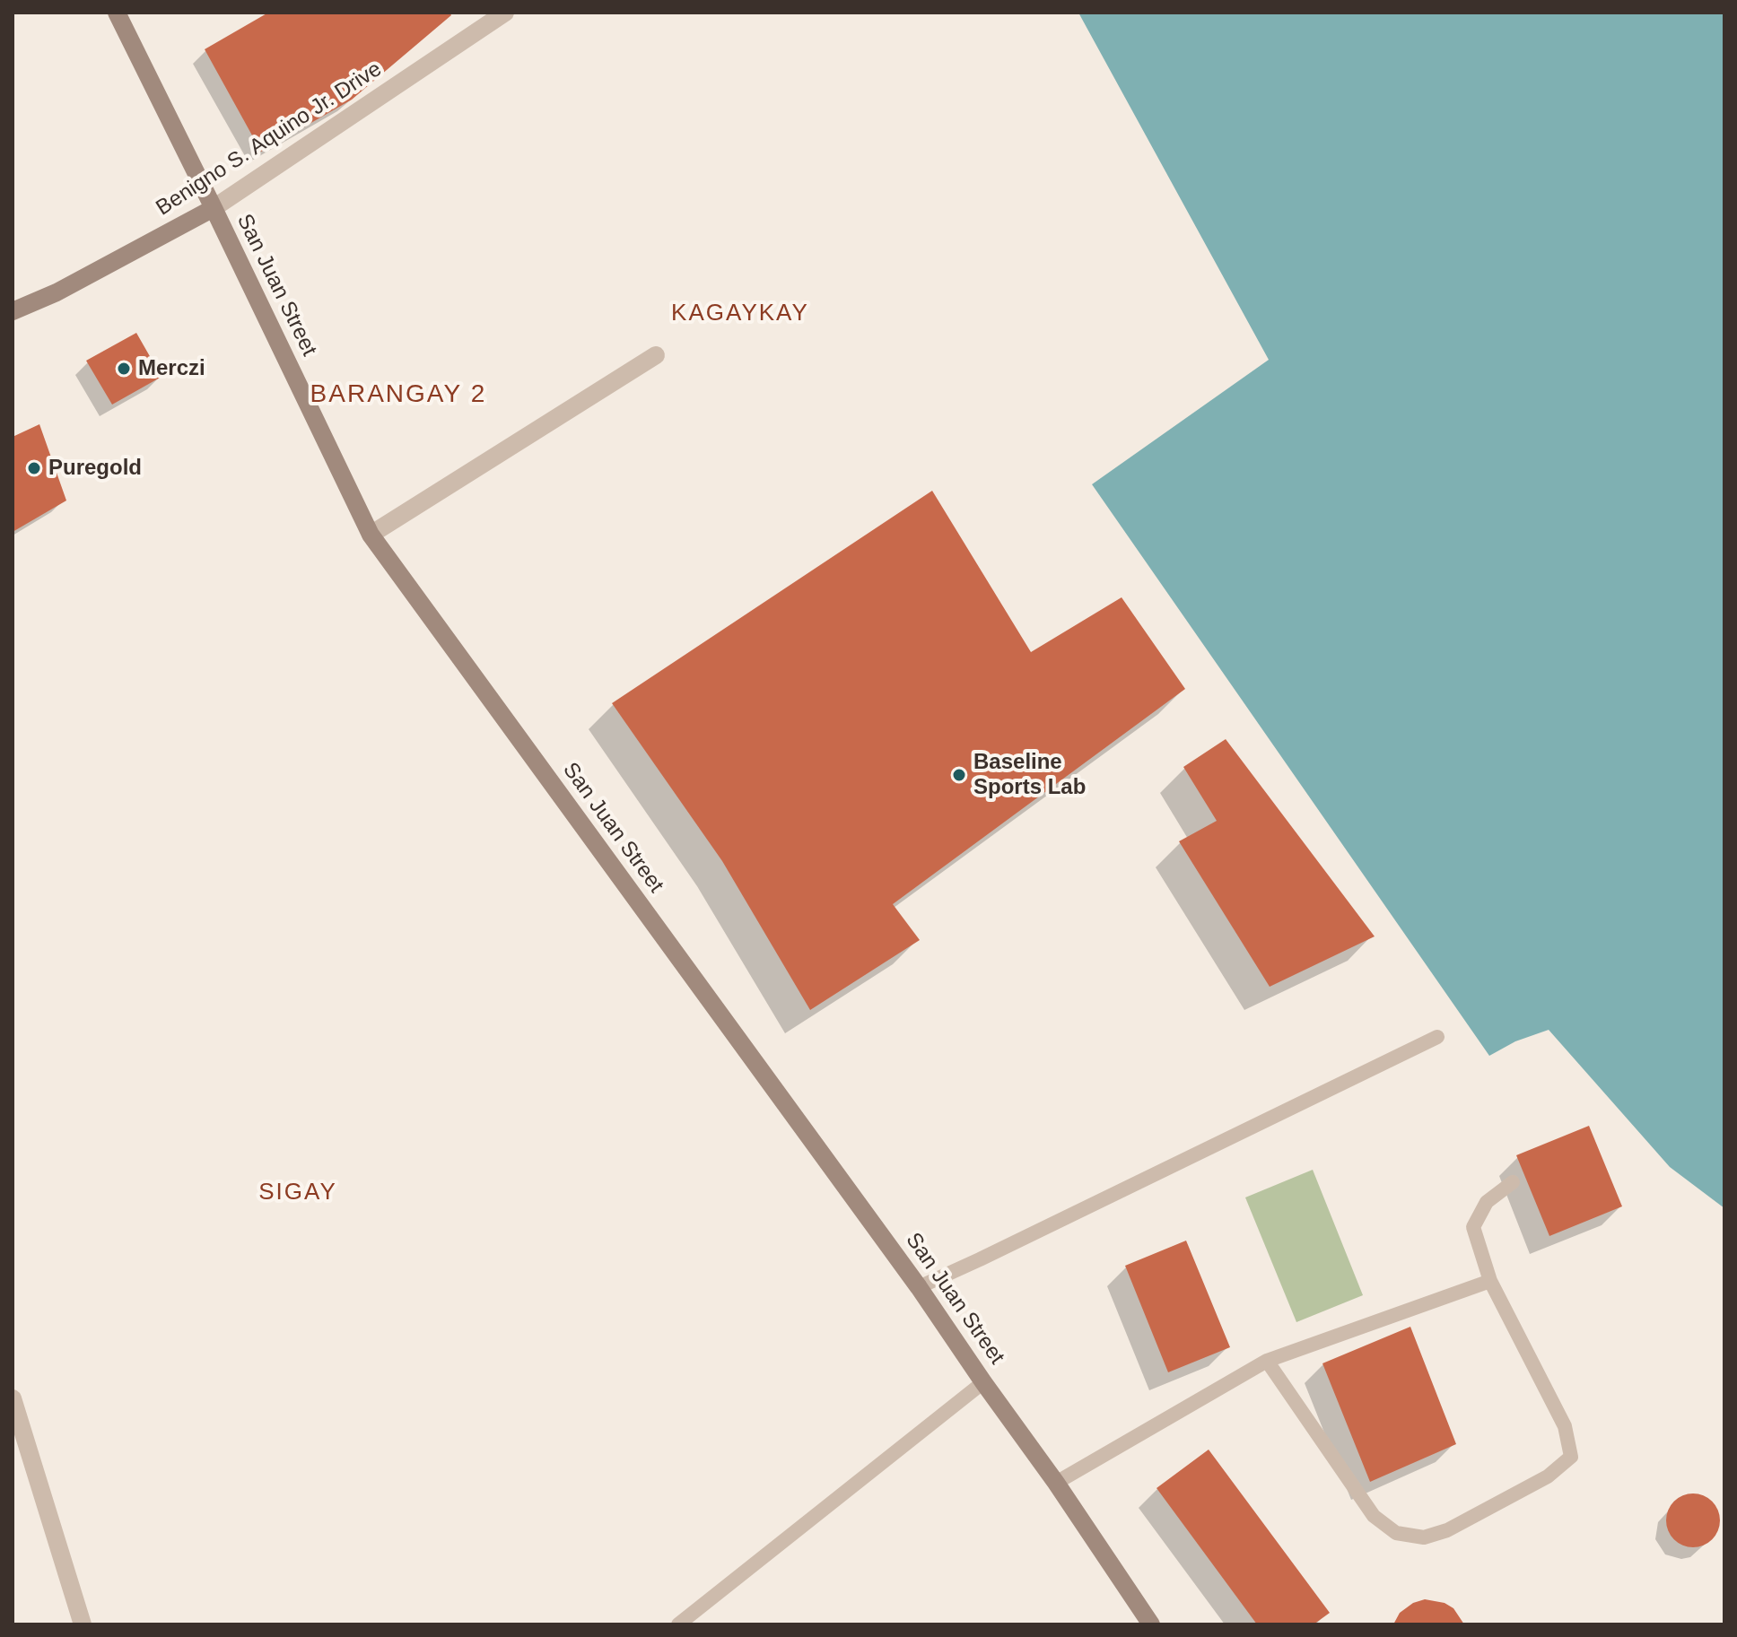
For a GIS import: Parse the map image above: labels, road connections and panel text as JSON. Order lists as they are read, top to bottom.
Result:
{
  "streets": {
    "main road": ["Benigno S. Aquino Jr. Drive", "San Juan Street"]
  },
  "crossings": [
    ["Benigno S. Aquino Jr. Drive", "San Juan Street"]
  ],
  "districts": ["KAGAYKAY", "BARANGAY 2", "SIGAY"],
  "places": ["Merczi", "Puregold", "Baseline Sports Lab"]
}
